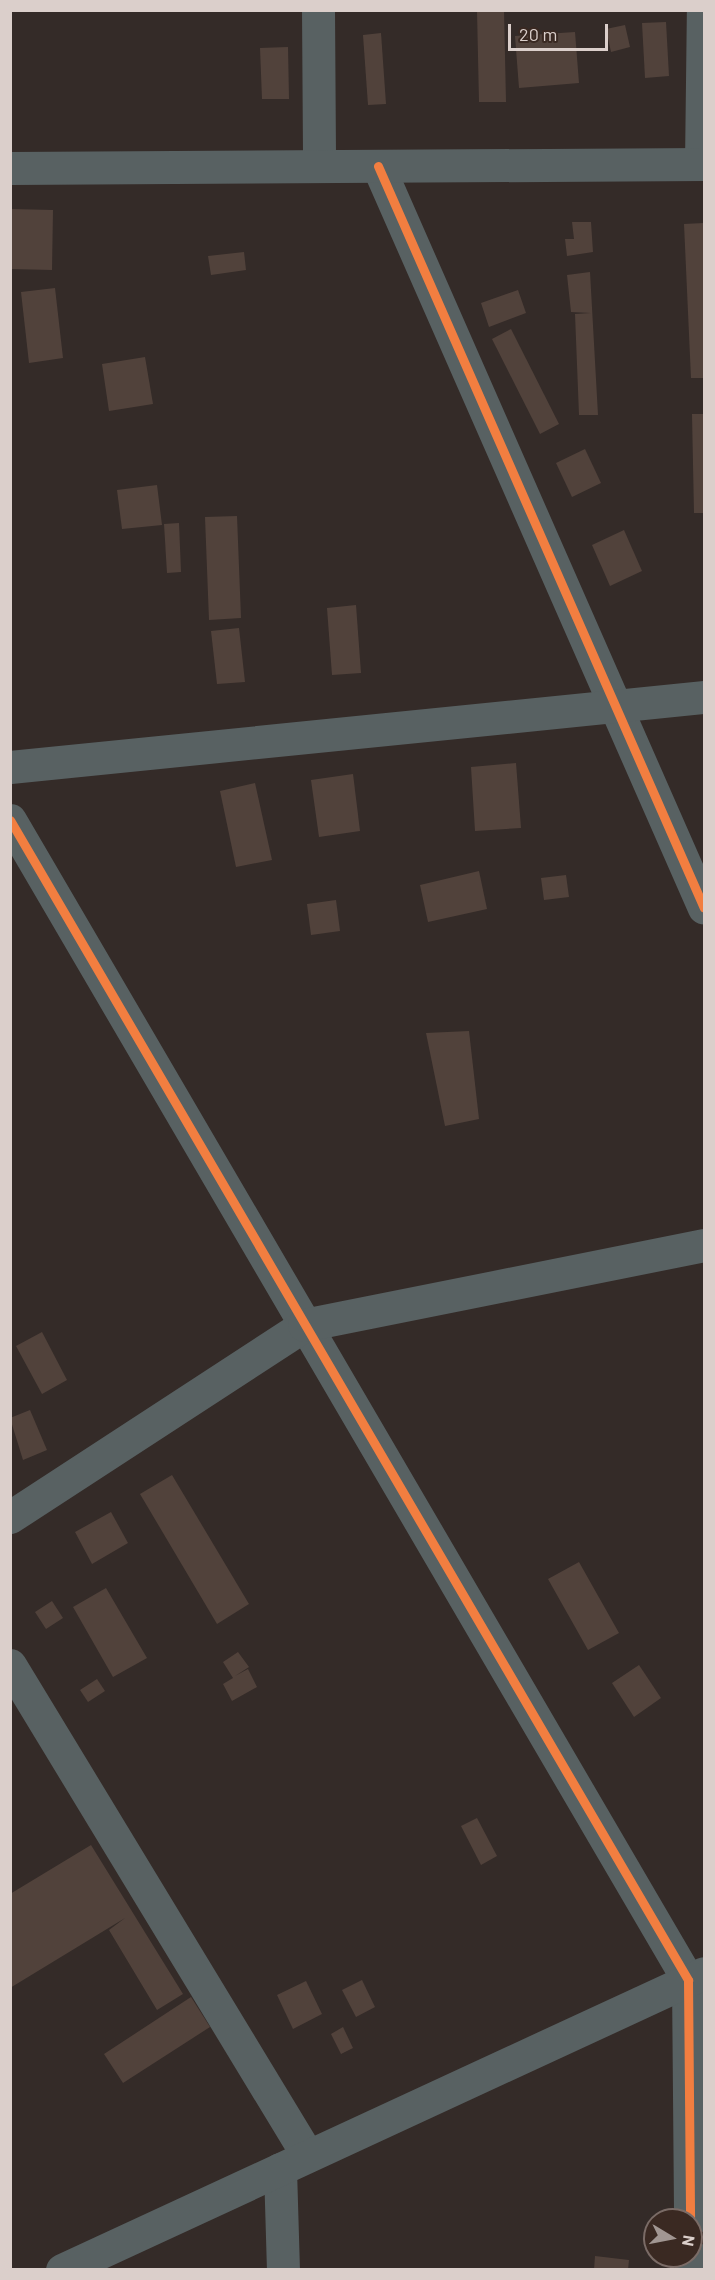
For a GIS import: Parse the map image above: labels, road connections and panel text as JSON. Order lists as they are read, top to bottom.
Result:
{
  "scale_bar": "20 m",
  "north": "right"
}
